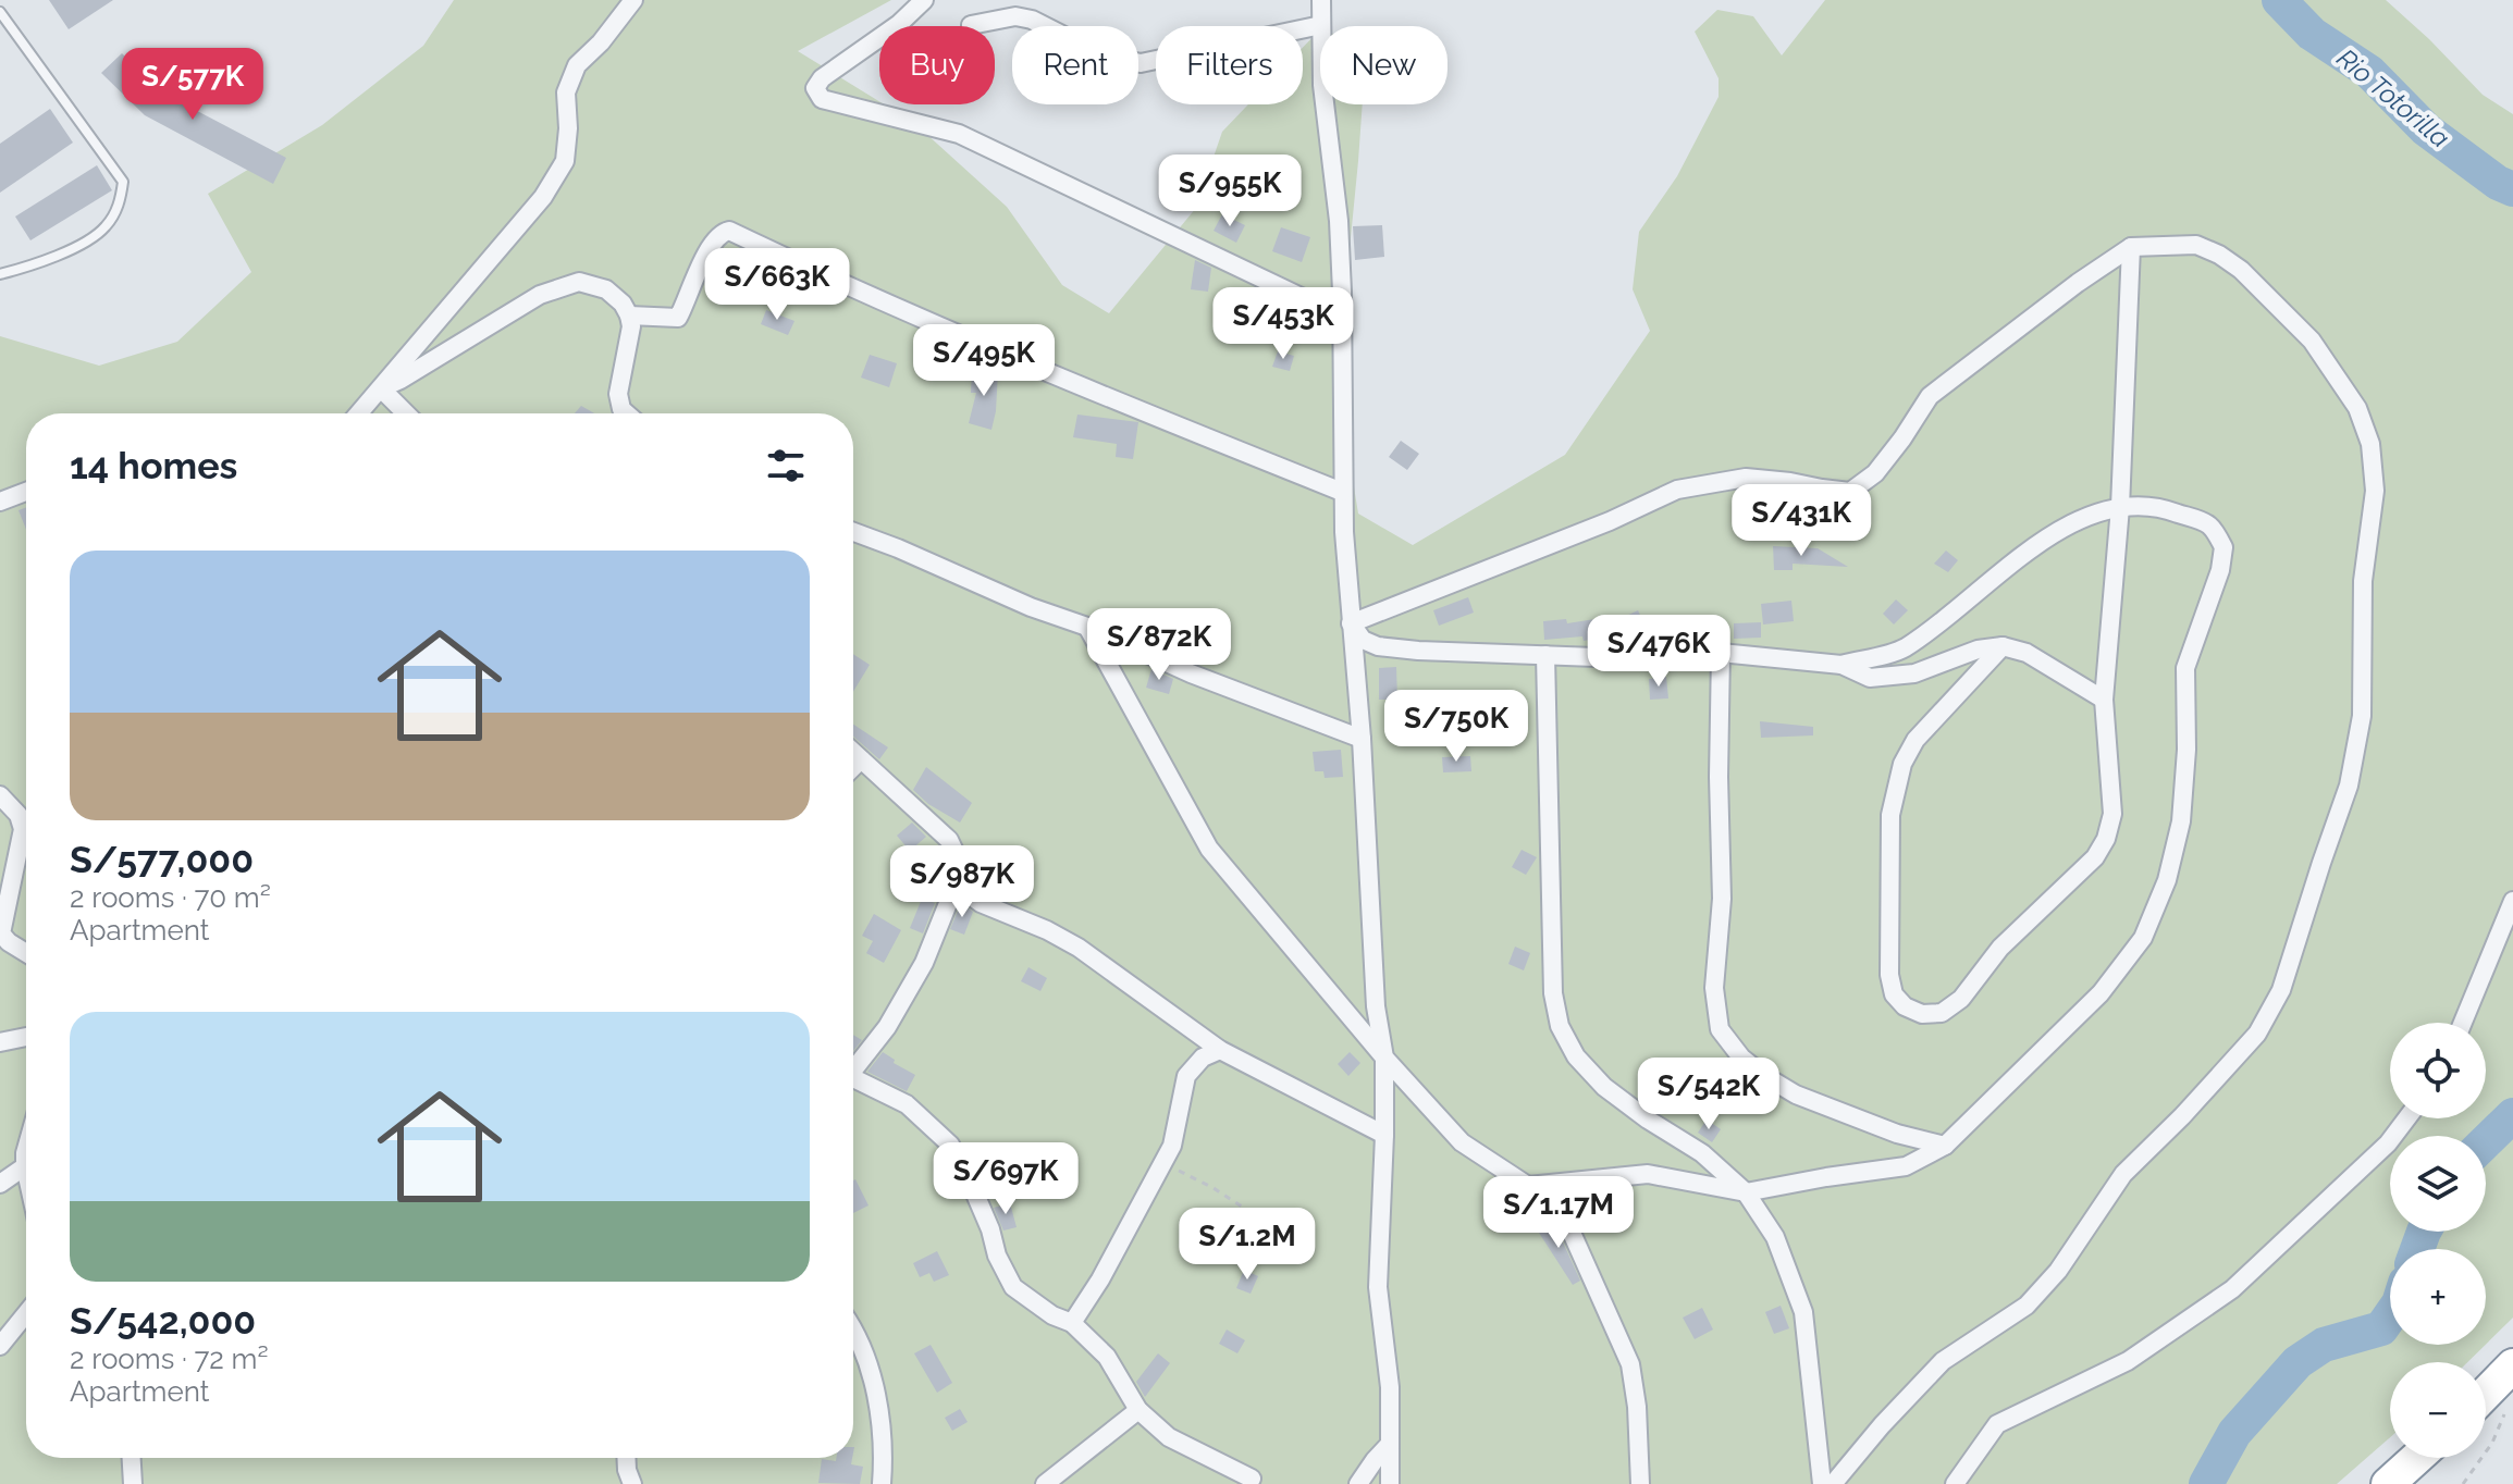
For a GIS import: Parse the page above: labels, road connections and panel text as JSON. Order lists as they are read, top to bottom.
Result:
{
  "water": ["Rio Totorilla"],
  "page": {
    "chip": [
      "Buy",
      "Rent",
      "Filters",
      "New"
    ],
    "price": [
      "S/577K",
      "S/955K",
      "S/663K",
      "S/453K",
      "S/495K",
      "S/431K",
      "S/872K",
      "S/476K",
      "S/750K",
      "S/987K",
      "S/542K",
      "S/697K",
      "S/1.17M",
      "S/1.2M"
    ],
    "heading": "14 homes",
    "list": [
      {
        "name": "S/577,000",
        "note": "2 rooms · 70 m² · Apartment"
      },
      {
        "name": "S/542,000",
        "note": "2 rooms · 72 m² · Apartment"
      }
    ],
    "map_buttons": ["+", "−"]
  }
}
